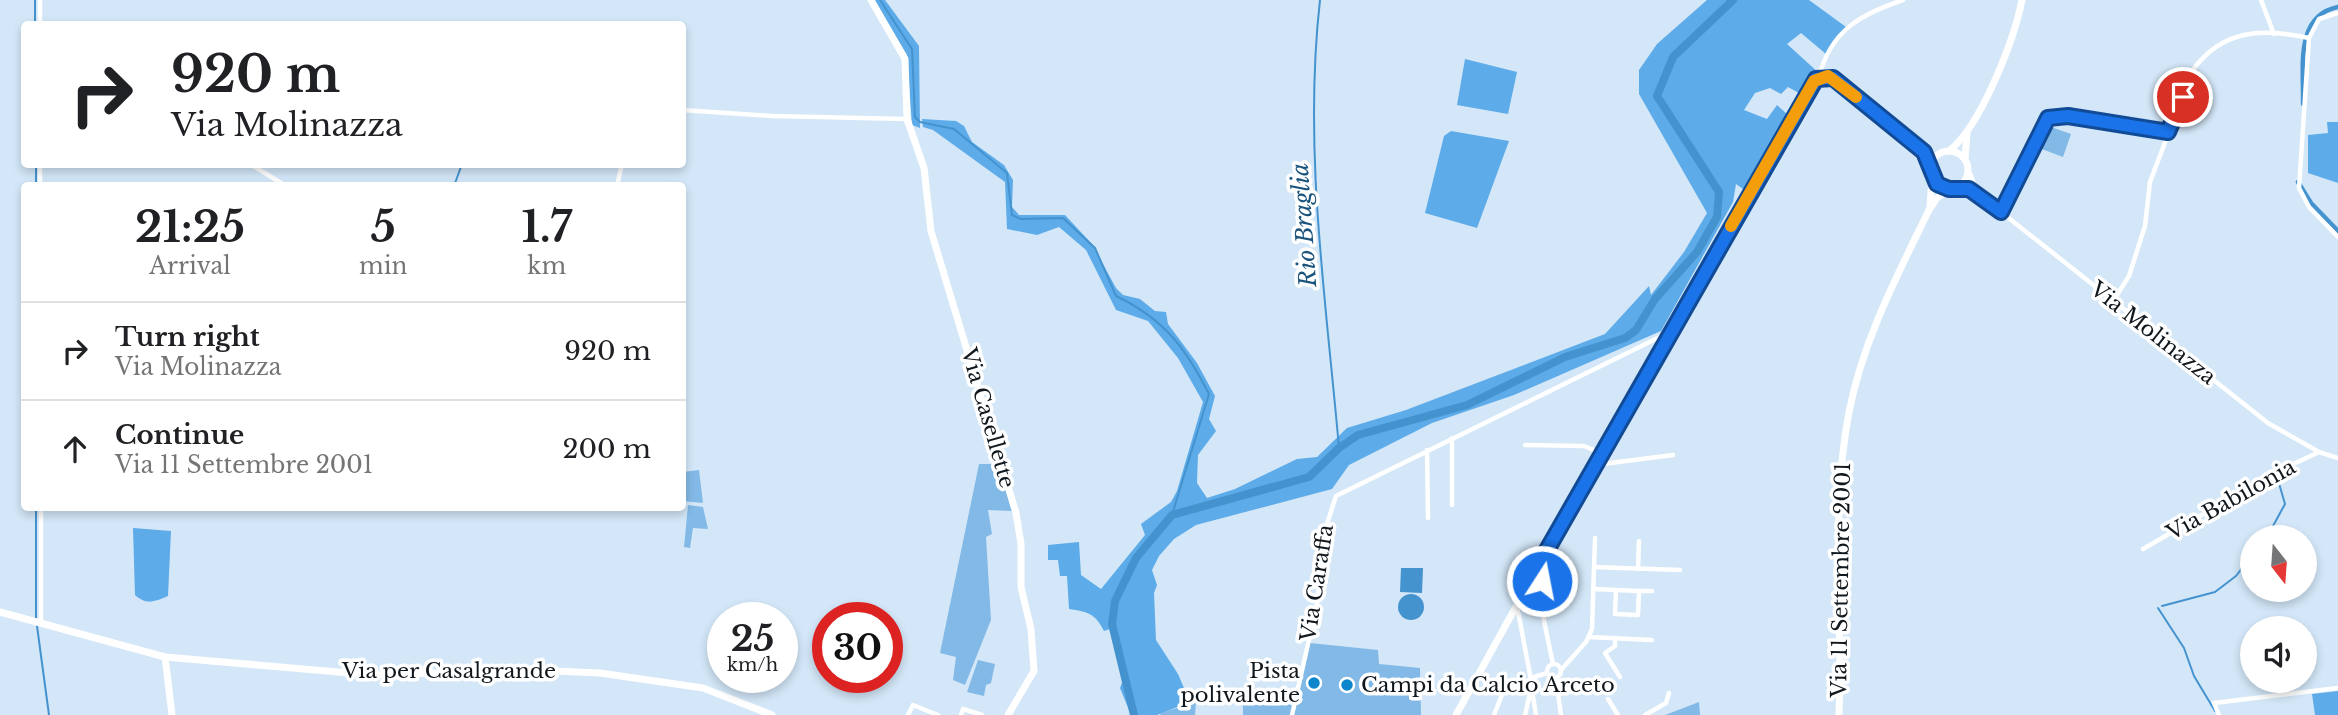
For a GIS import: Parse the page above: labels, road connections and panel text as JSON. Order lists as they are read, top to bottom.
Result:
{
  "streets": {
    "street": [
      "Via Molinazza",
      "Via Casellette",
      "Via Babilonia",
      "Via 11 Settembre 2001",
      "Via Caraffa",
      "Via per Casalgrande"
    ]
  },
  "crossings": [
    ["Via Molinazza", "Via Babilonia"],
    ["Via Molinazza", "Via 11 Settembre 2001"]
  ],
  "water": ["Rio Braglia"],
  "places": ["Pista polivalente", "Campi da Calcio Arceto"],
  "north": "bottom",
  "page": {
    "turn": ["920 m", "Via Molinazza"],
    "eta": [
      "21:25",
      "Arrival",
      "5",
      "min",
      "1.7",
      "km"
    ],
    "list": [
      {
        "name": "Turn right",
        "note": "Via Molinazza",
        "value": "920 m"
      },
      {
        "name": "Continue",
        "note": "Via 11 Settembre 2001",
        "value": "200 m"
      }
    ],
    "speed": "25 km/h",
    "limit": "30"
  }
}
